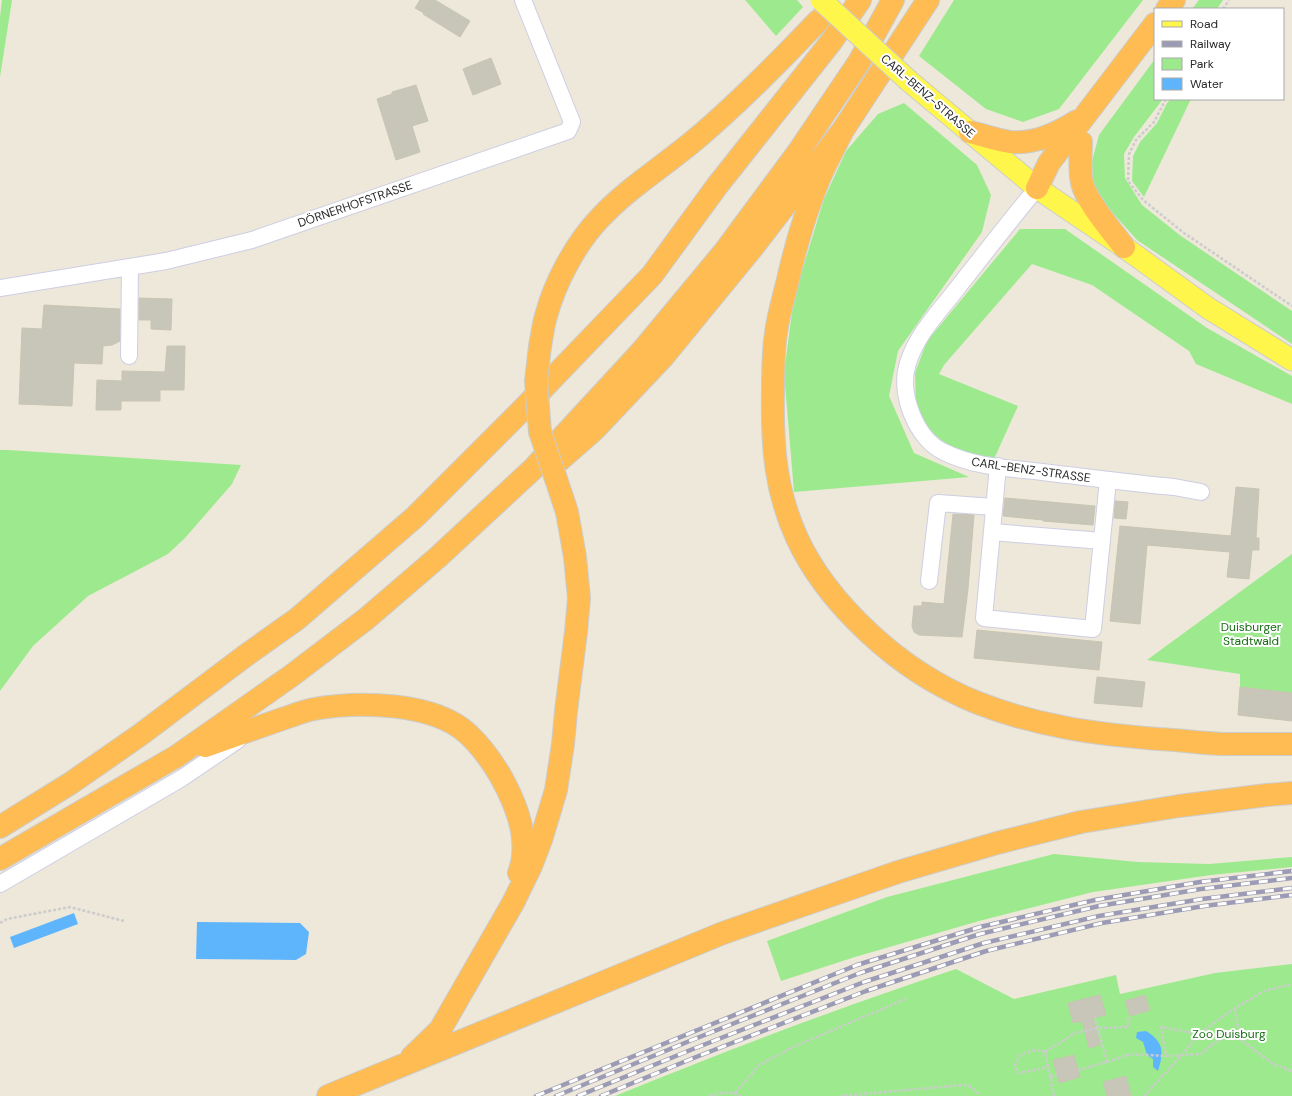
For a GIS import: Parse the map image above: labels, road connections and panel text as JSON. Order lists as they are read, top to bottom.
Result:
{
  "streets": {
    "main road": ["CARL-BENZ-STRASSE"],
    "street": ["DÖRNERHOFSTRASSE"]
  },
  "parks": ["Duisburger Stadtwald", "Zoo Duisburg"],
  "legend": [
    "Road",
    "Railway",
    "Park",
    "Water"
  ]
}
